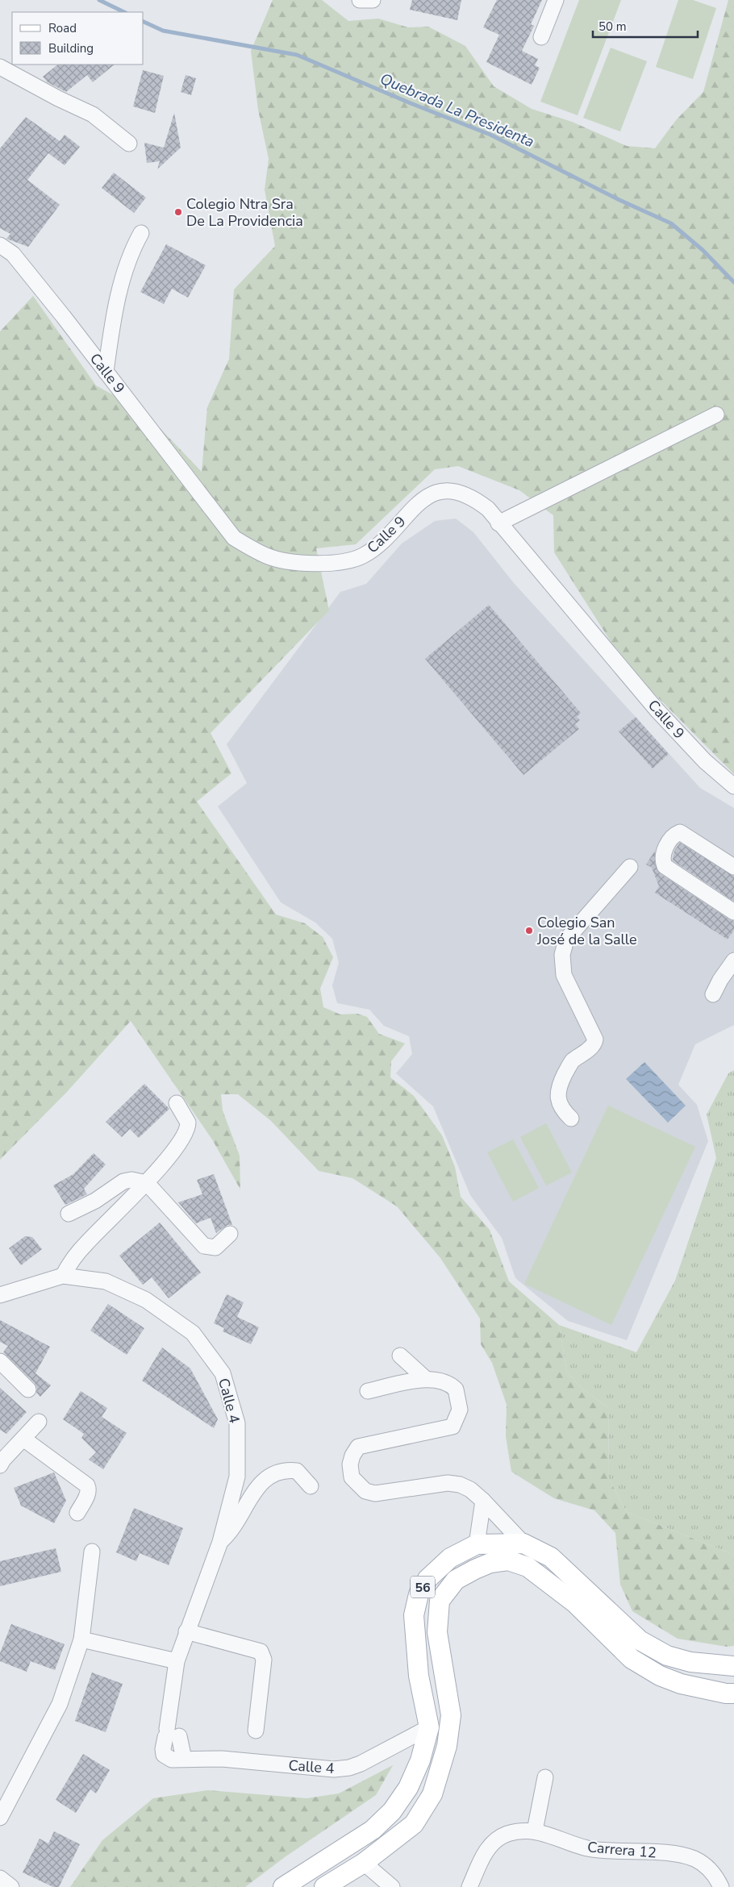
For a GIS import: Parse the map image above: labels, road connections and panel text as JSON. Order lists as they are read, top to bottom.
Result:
{
  "streets": {
    "main road": ["56"],
    "street": ["Calle 9", "Calle 4", "Carrera 12"]
  },
  "crossings": [
    ["Calle 4", "56"]
  ],
  "water": ["Quebrada La Presidenta"],
  "places": ["Colegio Ntra Sra De La Providencia", "Colegio San José de la Salle"],
  "legend": ["Road", "Building"],
  "scale_bar": "50 m"
}
